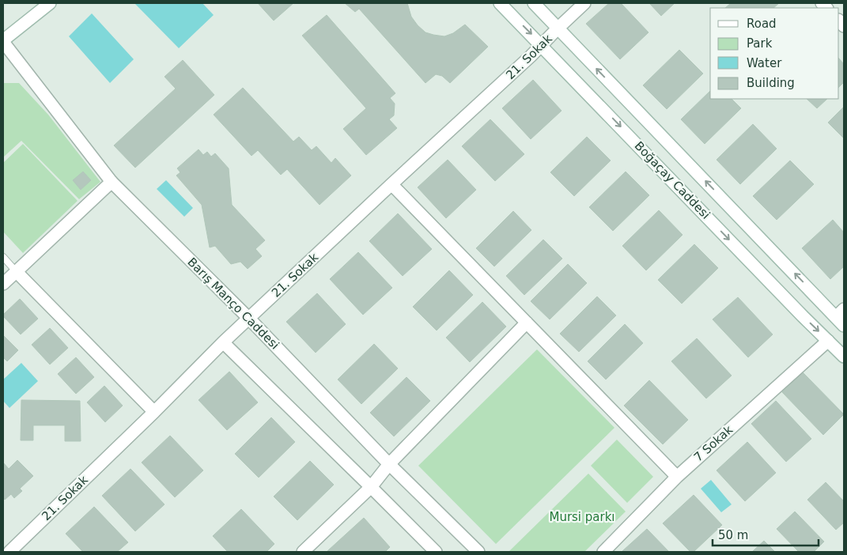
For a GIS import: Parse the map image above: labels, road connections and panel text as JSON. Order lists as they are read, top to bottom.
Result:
{
  "streets": {
    "street": [
      "21. Sokak",
      "Boğaçay Caddesi",
      "Barış Manço Caddesi",
      "7 Sokak"
    ]
  },
  "crossings": [
    ["21. Sokak", "Boğaçay Caddesi"],
    ["21. Sokak", "Barış Manço Caddesi"],
    ["Boğaçay Caddesi", "7 Sokak"]
  ],
  "parks": ["Mursi parkı"],
  "legend": [
    "Road",
    "Park",
    "Water",
    "Building"
  ],
  "scale_bar": "50 m"
}
